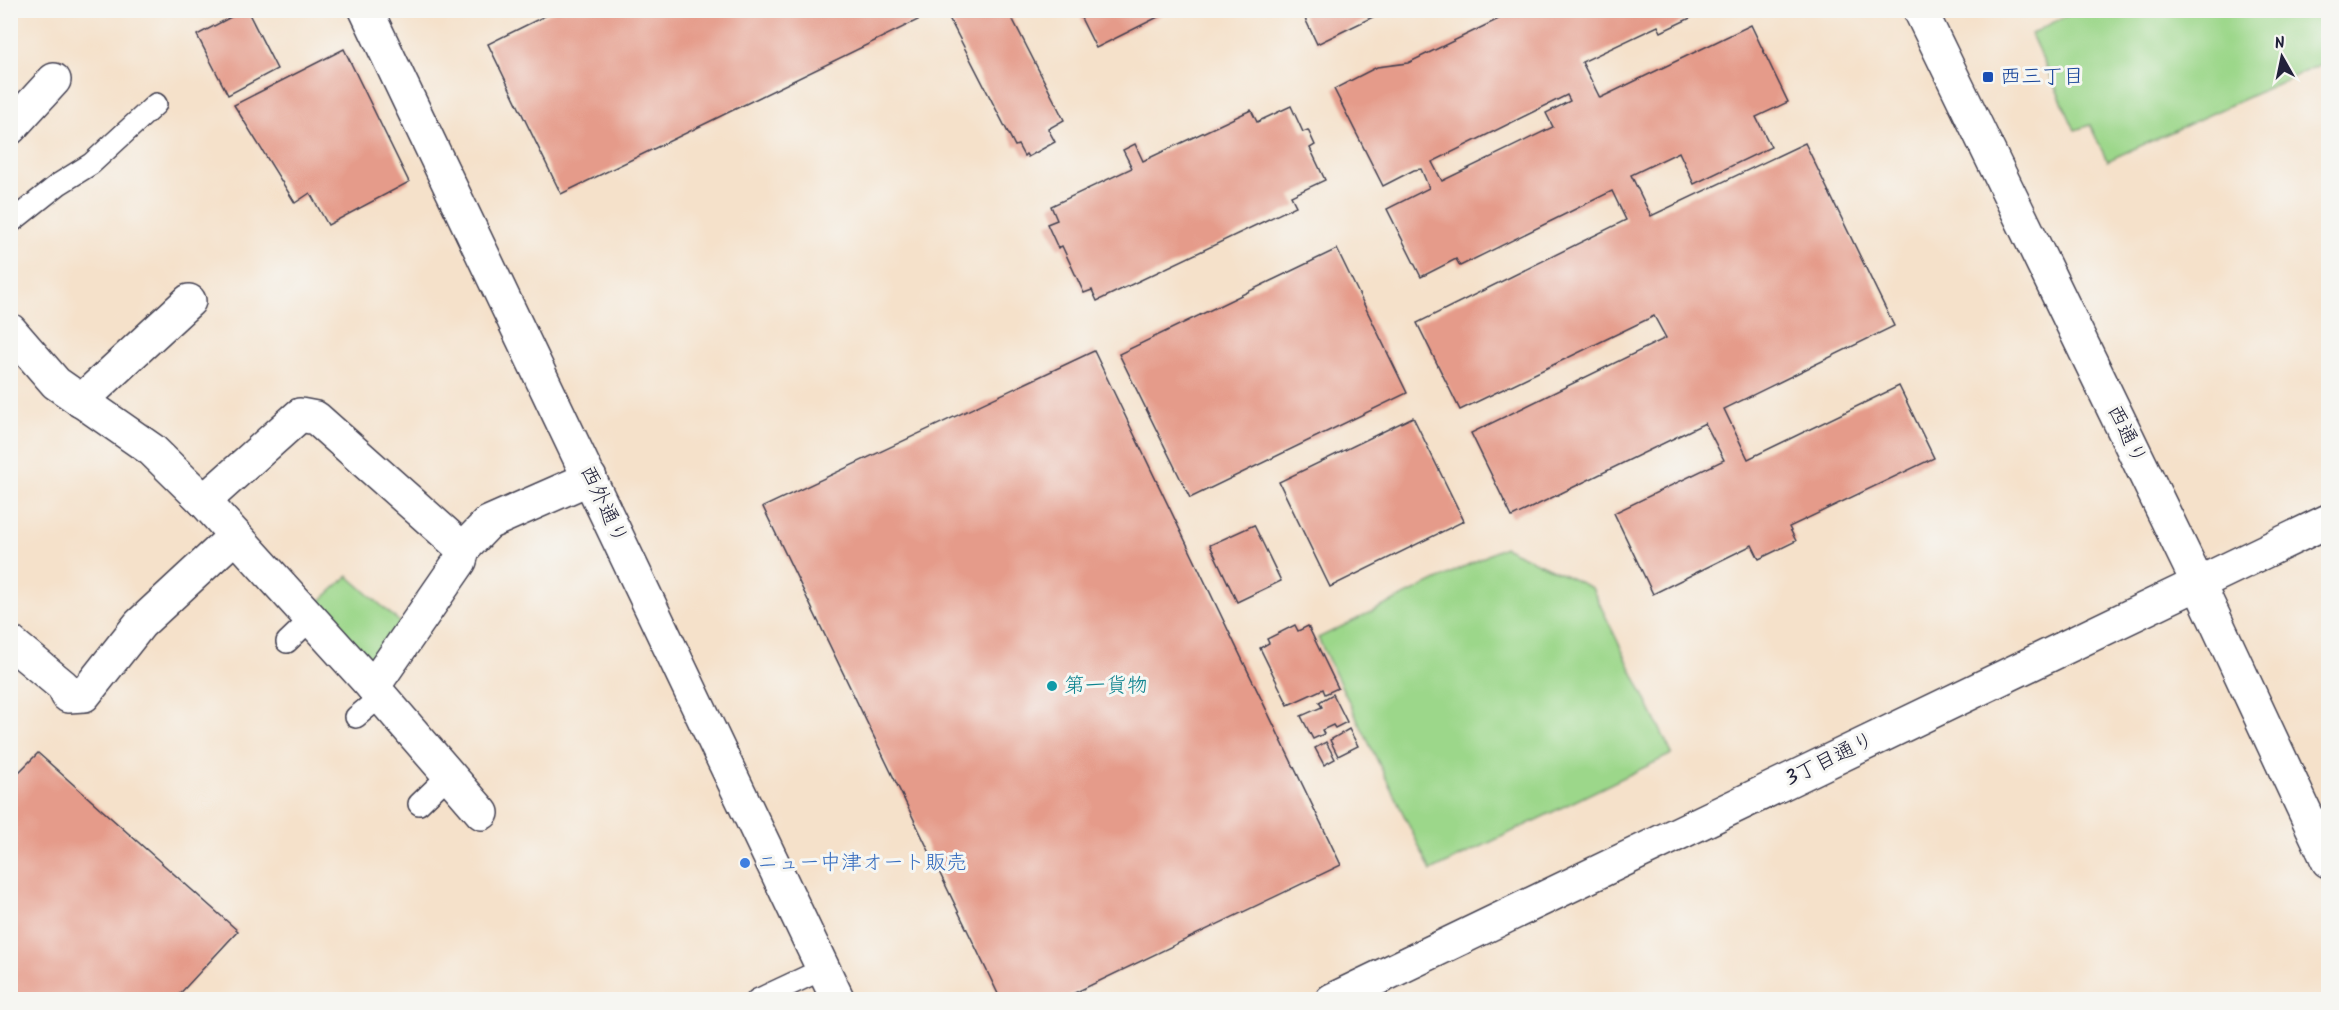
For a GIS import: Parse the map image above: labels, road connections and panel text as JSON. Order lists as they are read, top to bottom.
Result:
{
  "streets": {
    "street": ["西通り", "西外通り", "3丁目通り"]
  },
  "crossings": [
    ["西通り", "3丁目通り"]
  ],
  "places": {
    "transit": ["西三丁目"],
    "other": ["第一貨物", "ニュー中津オート販売"]
  },
  "north": "top"
}
